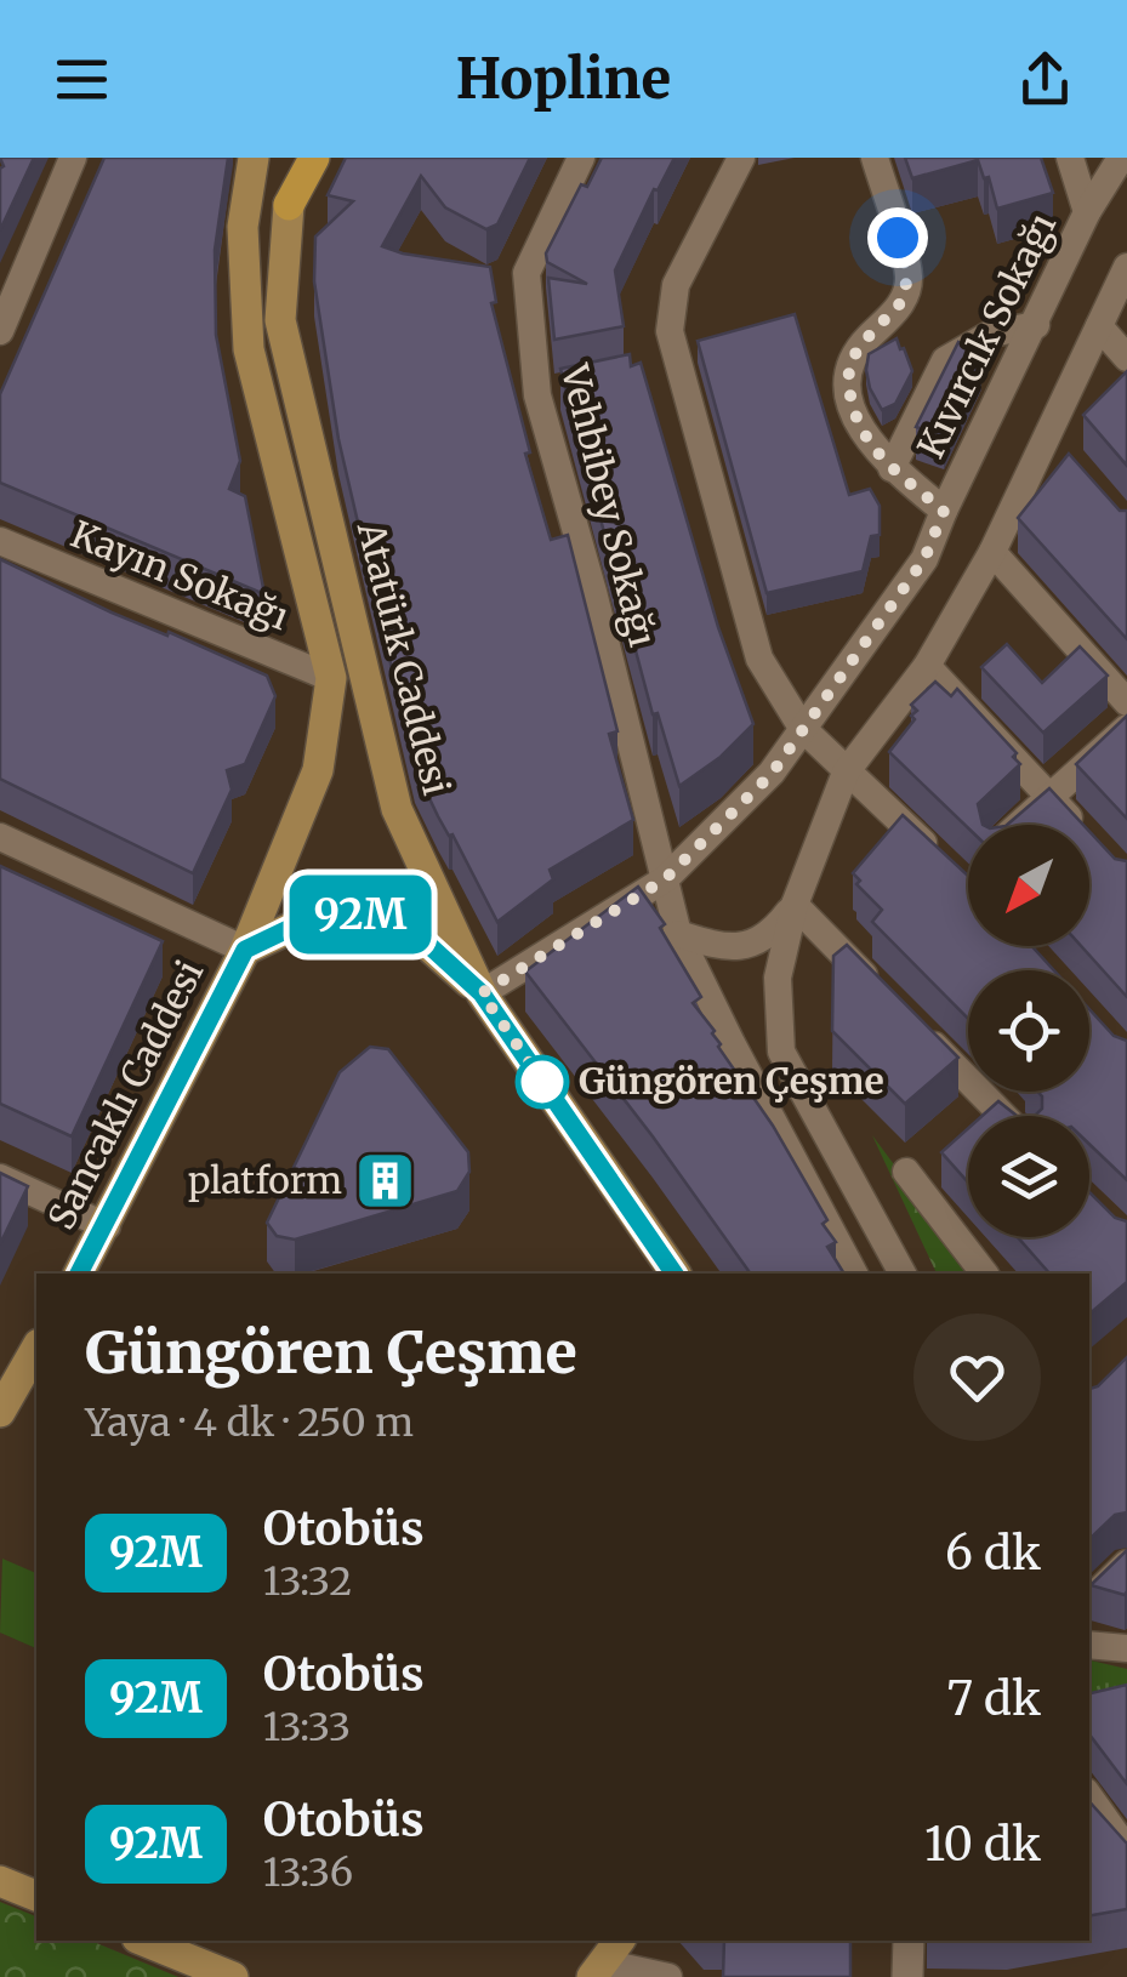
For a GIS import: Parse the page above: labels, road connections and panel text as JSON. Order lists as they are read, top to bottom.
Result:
{
  "streets": {
    "main road": ["Atatürk Caddesi", "Sancaklı Caddesi"],
    "street": ["Kıvırcık Sokağı", "Vehbibey Sokağı", "Kayın Sokağı"]
  },
  "crossings": [
    ["Kıvırcık Sokağı", "Vehbibey Sokağı"],
    ["Kıvırcık Sokağı", "Atatürk Caddesi"],
    ["Kayın Sokağı", "Atatürk Caddesi"],
    ["Kayın Sokağı", "Sancaklı Caddesi"],
    ["Atatürk Caddesi", "Sancaklı Caddesi"]
  ],
  "places": {
    "other": ["Güngören Çeşme"],
    "building": ["platform"]
  },
  "lines": ["bus line 92M"],
  "north": "bottom left",
  "page": {
    "header": "Hopline",
    "on_map": "92M",
    "heading": ["Güngören Çeşme", "Yaya · 4 dk · 250 m"],
    "list": [
      {
        "mark": "92M",
        "name": "Otobüs",
        "note": "13:32",
        "value": "6 dk"
      },
      {
        "mark": "92M",
        "name": "Otobüs",
        "note": "13:33",
        "value": "7 dk"
      },
      {
        "mark": "92M",
        "name": "Otobüs",
        "note": "13:36",
        "value": "10 dk"
      }
    ]
  }
}
